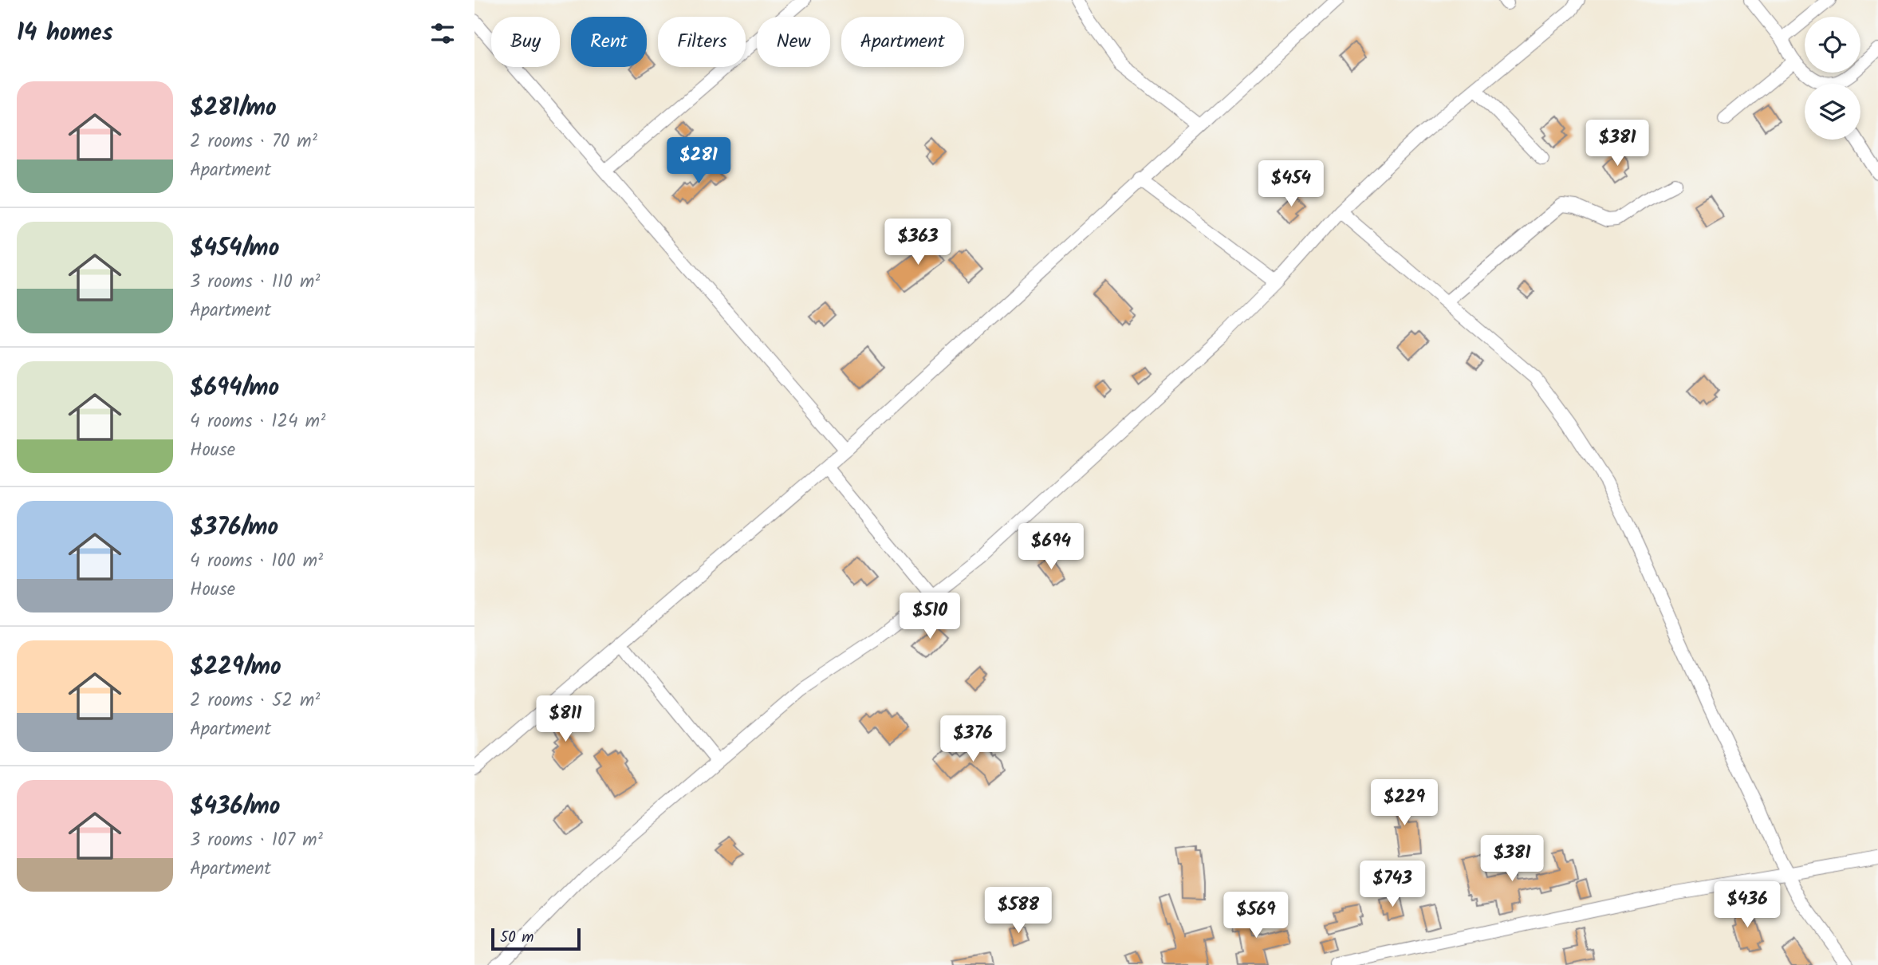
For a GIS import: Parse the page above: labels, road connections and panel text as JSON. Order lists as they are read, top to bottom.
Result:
{
  "scale_bar": "50 m",
  "page": {
    "heading": "14 homes",
    "chip": [
      "Buy",
      "Rent",
      "Filters",
      "New",
      "Apartment"
    ],
    "list": [
      {
        "name": "$281/mo",
        "note": "2 rooms · 70 m² · Apartment"
      },
      {
        "name": "$454/mo",
        "note": "3 rooms · 110 m² · Apartment"
      },
      {
        "name": "$694/mo",
        "note": "4 rooms · 124 m² · House"
      },
      {
        "name": "$376/mo",
        "note": "4 rooms · 100 m² · House"
      },
      {
        "name": "$229/mo",
        "note": "2 rooms · 52 m² · Apartment"
      },
      {
        "name": "$436/mo",
        "note": "3 rooms · 107 m² · Apartment"
      }
    ],
    "price": [
      "$381",
      "$281",
      "$454",
      "$363",
      "$694",
      "$510",
      "$811",
      "$376",
      "$229",
      "$381",
      "$743",
      "$436",
      "$588",
      "$569"
    ],
    "scale": "50 m"
  }
}
